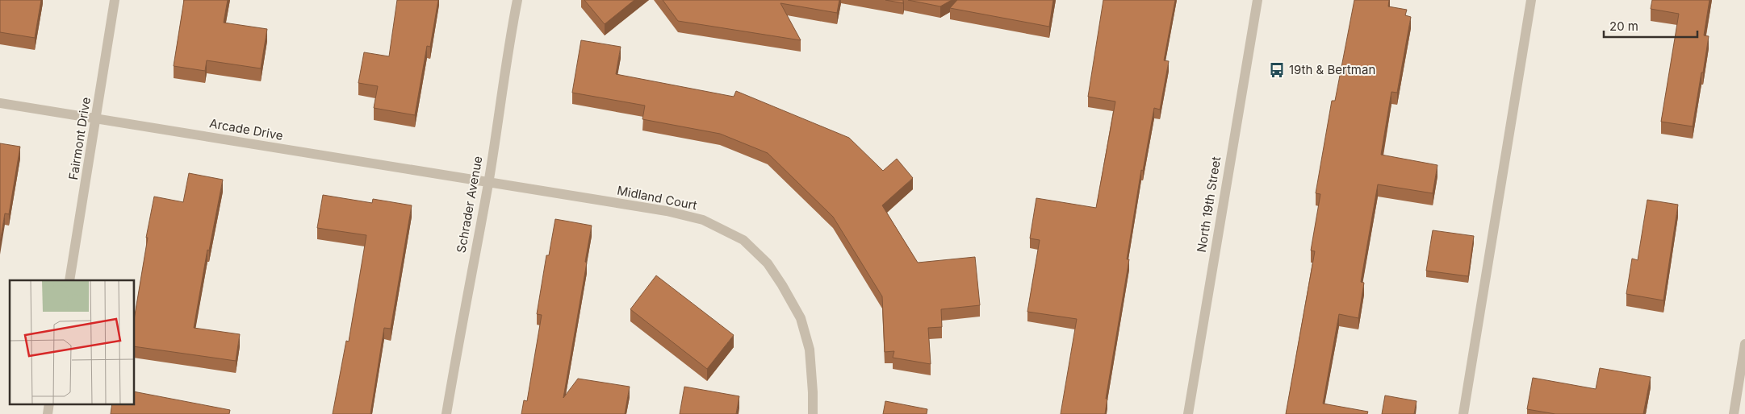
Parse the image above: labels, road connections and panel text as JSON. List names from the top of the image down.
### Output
{
  "streets": {
    "street": [
      "Arcade Drive",
      "Fairmont Drive",
      "Midland Court",
      "Schrader Avenue",
      "North 19th Street"
    ]
  },
  "crossings": [
    ["Arcade Drive", "Fairmont Drive"],
    ["Arcade Drive", "Midland Court"],
    ["Arcade Drive", "Schrader Avenue"],
    ["Midland Court", "Schrader Avenue"]
  ],
  "places": {
    "bus stop": ["19th & Bertman"]
  },
  "scale_bar": "20 m"
}
